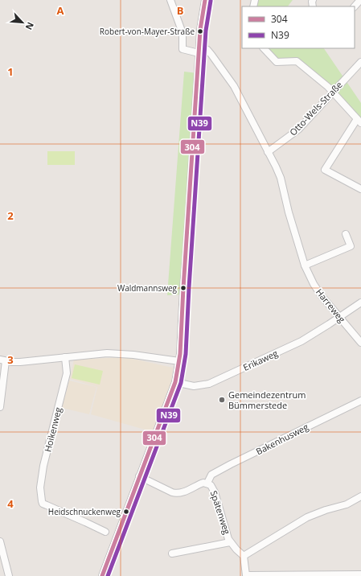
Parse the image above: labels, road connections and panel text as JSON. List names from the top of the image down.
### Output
{
  "streets": {
    "street": [
      "Otto-Wels-Straße",
      "Harreweg",
      "Erikaweg",
      "Hoikenweg",
      "Bakenhusweg",
      "Spätenweg"
    ]
  },
  "crossings": [
    ["Otto-Wels-Straße", "Harreweg"],
    ["Harreweg", "Erikaweg"],
    ["Bakenhusweg", "Spätenweg"]
  ],
  "places": [
    "Robert-von-Mayer-Straße",
    "Waldmannsweg",
    "Gemeindezentrum Bümmerstede",
    "Heidschnuckenweg"
  ],
  "lines": ["transit line 304", "transit line N39"],
  "legend": ["304", "N39"],
  "north": "bottom right",
  "grid": {
    "columns": ["A", "B"],
    "rows": [
      "1",
      "2",
      "3",
      "4"
    ]
  }
}
